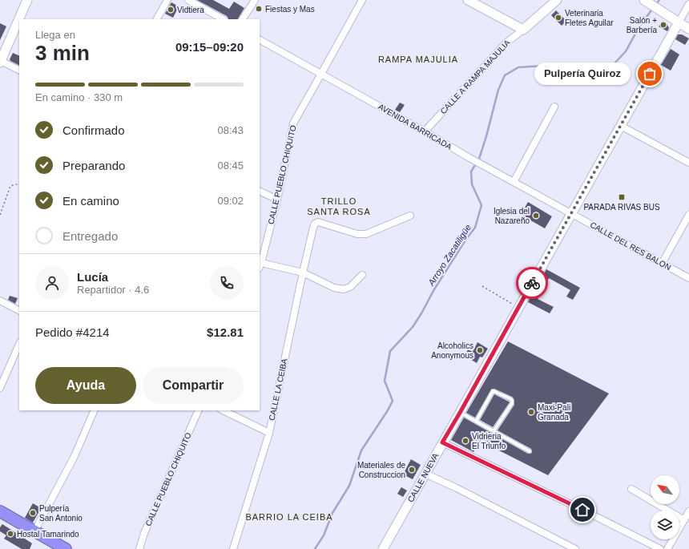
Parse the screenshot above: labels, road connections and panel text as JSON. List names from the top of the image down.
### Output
{
  "streets": {
    "street": [
      "CALLE A RAMPA MAJULIA",
      "AVENIDA BARRICADA",
      "CALLE PUEBLO CHIQUITO",
      "CALLE DEL RES BALON",
      "CALLE LA CEIBA",
      "CALLE NUEVA"
    ]
  },
  "crossings": [
    ["CALLE A RAMPA MAJULIA", "AVENIDA BARRICADA"],
    ["AVENIDA BARRICADA", "CALLE PUEBLO CHIQUITO"],
    ["AVENIDA BARRICADA", "CALLE DEL RES BALON"],
    ["AVENIDA BARRICADA", "CALLE NUEVA"],
    ["CALLE DEL RES BALON", "CALLE NUEVA"]
  ],
  "districts": ["RAMPA MAJULIA", "TRILLO SANTA ROSA", "BARRIO LA CEIBA"],
  "water": ["Arroyo Zacatiligüe"],
  "places": {
    "other": [
      "Fiestas y Mas",
      "Vidtiera",
      "Veterinaria Fletes Aguilar",
      "Salón + Barbería",
      "Pulpería Quiroz",
      "Iglesia del Nazareño",
      "Alcoholics Anonymous",
      "Maxi-Pali Granada",
      "Vidrieria El Triunfo",
      "Materiales de Construccion",
      "Pulpería San Antonio",
      "Hostal Tamarindo"
    ],
    "transit": ["PARADA RIVAS BUS"]
  },
  "north": "top left",
  "page": {
    "heading": ["3 min", "Llega en", "09:15–09:20"],
    "panel": [
      "Lucía",
      "Repartidor · 4.6",
      "Pedido #4214",
      "$12.81"
    ],
    "bubble": "Pulpería Quiroz",
    "bar": "En camino · 330 m",
    "list": [
      ["Confirmado", "08:43"],
      ["Preparando", "08:45"],
      ["En camino", "09:02"],
      "Entregado"
    ],
    "buttons": ["Ayuda", "Compartir"]
  }
}
